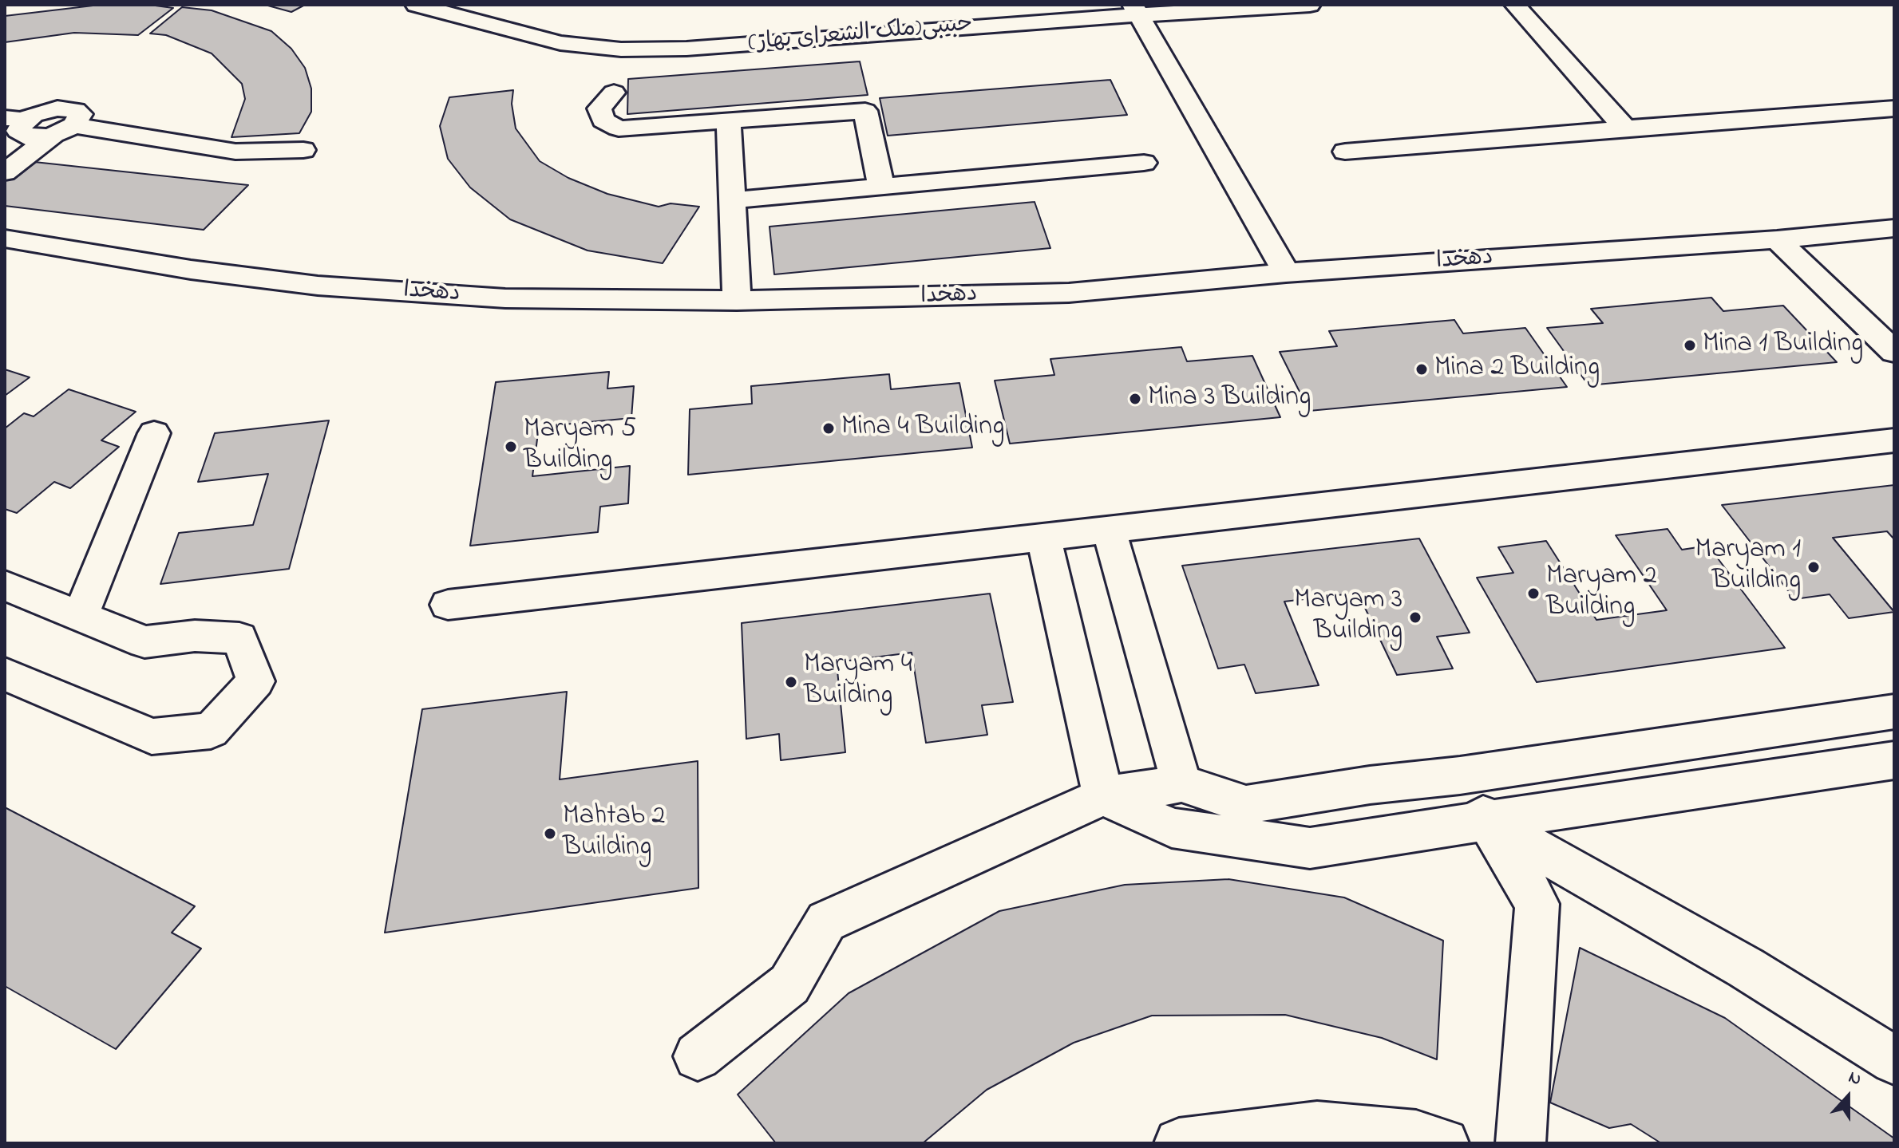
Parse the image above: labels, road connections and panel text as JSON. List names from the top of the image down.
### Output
{
  "streets": {
    "street": ["حبیبی(ملک الشعرای بهار)", "دهخدا"]
  },
  "places": [
    "Mina 1 Building",
    "Mina 2 Building",
    "Mina 3 Building",
    "Mina 4 Building",
    "Maryam 5 Building",
    "Maryam 1 Building",
    "Maryam 2 Building",
    "Maryam 3 Building",
    "Maryam 4 Building",
    "Mahtab 2 Building"
  ],
  "north": "top"
}
